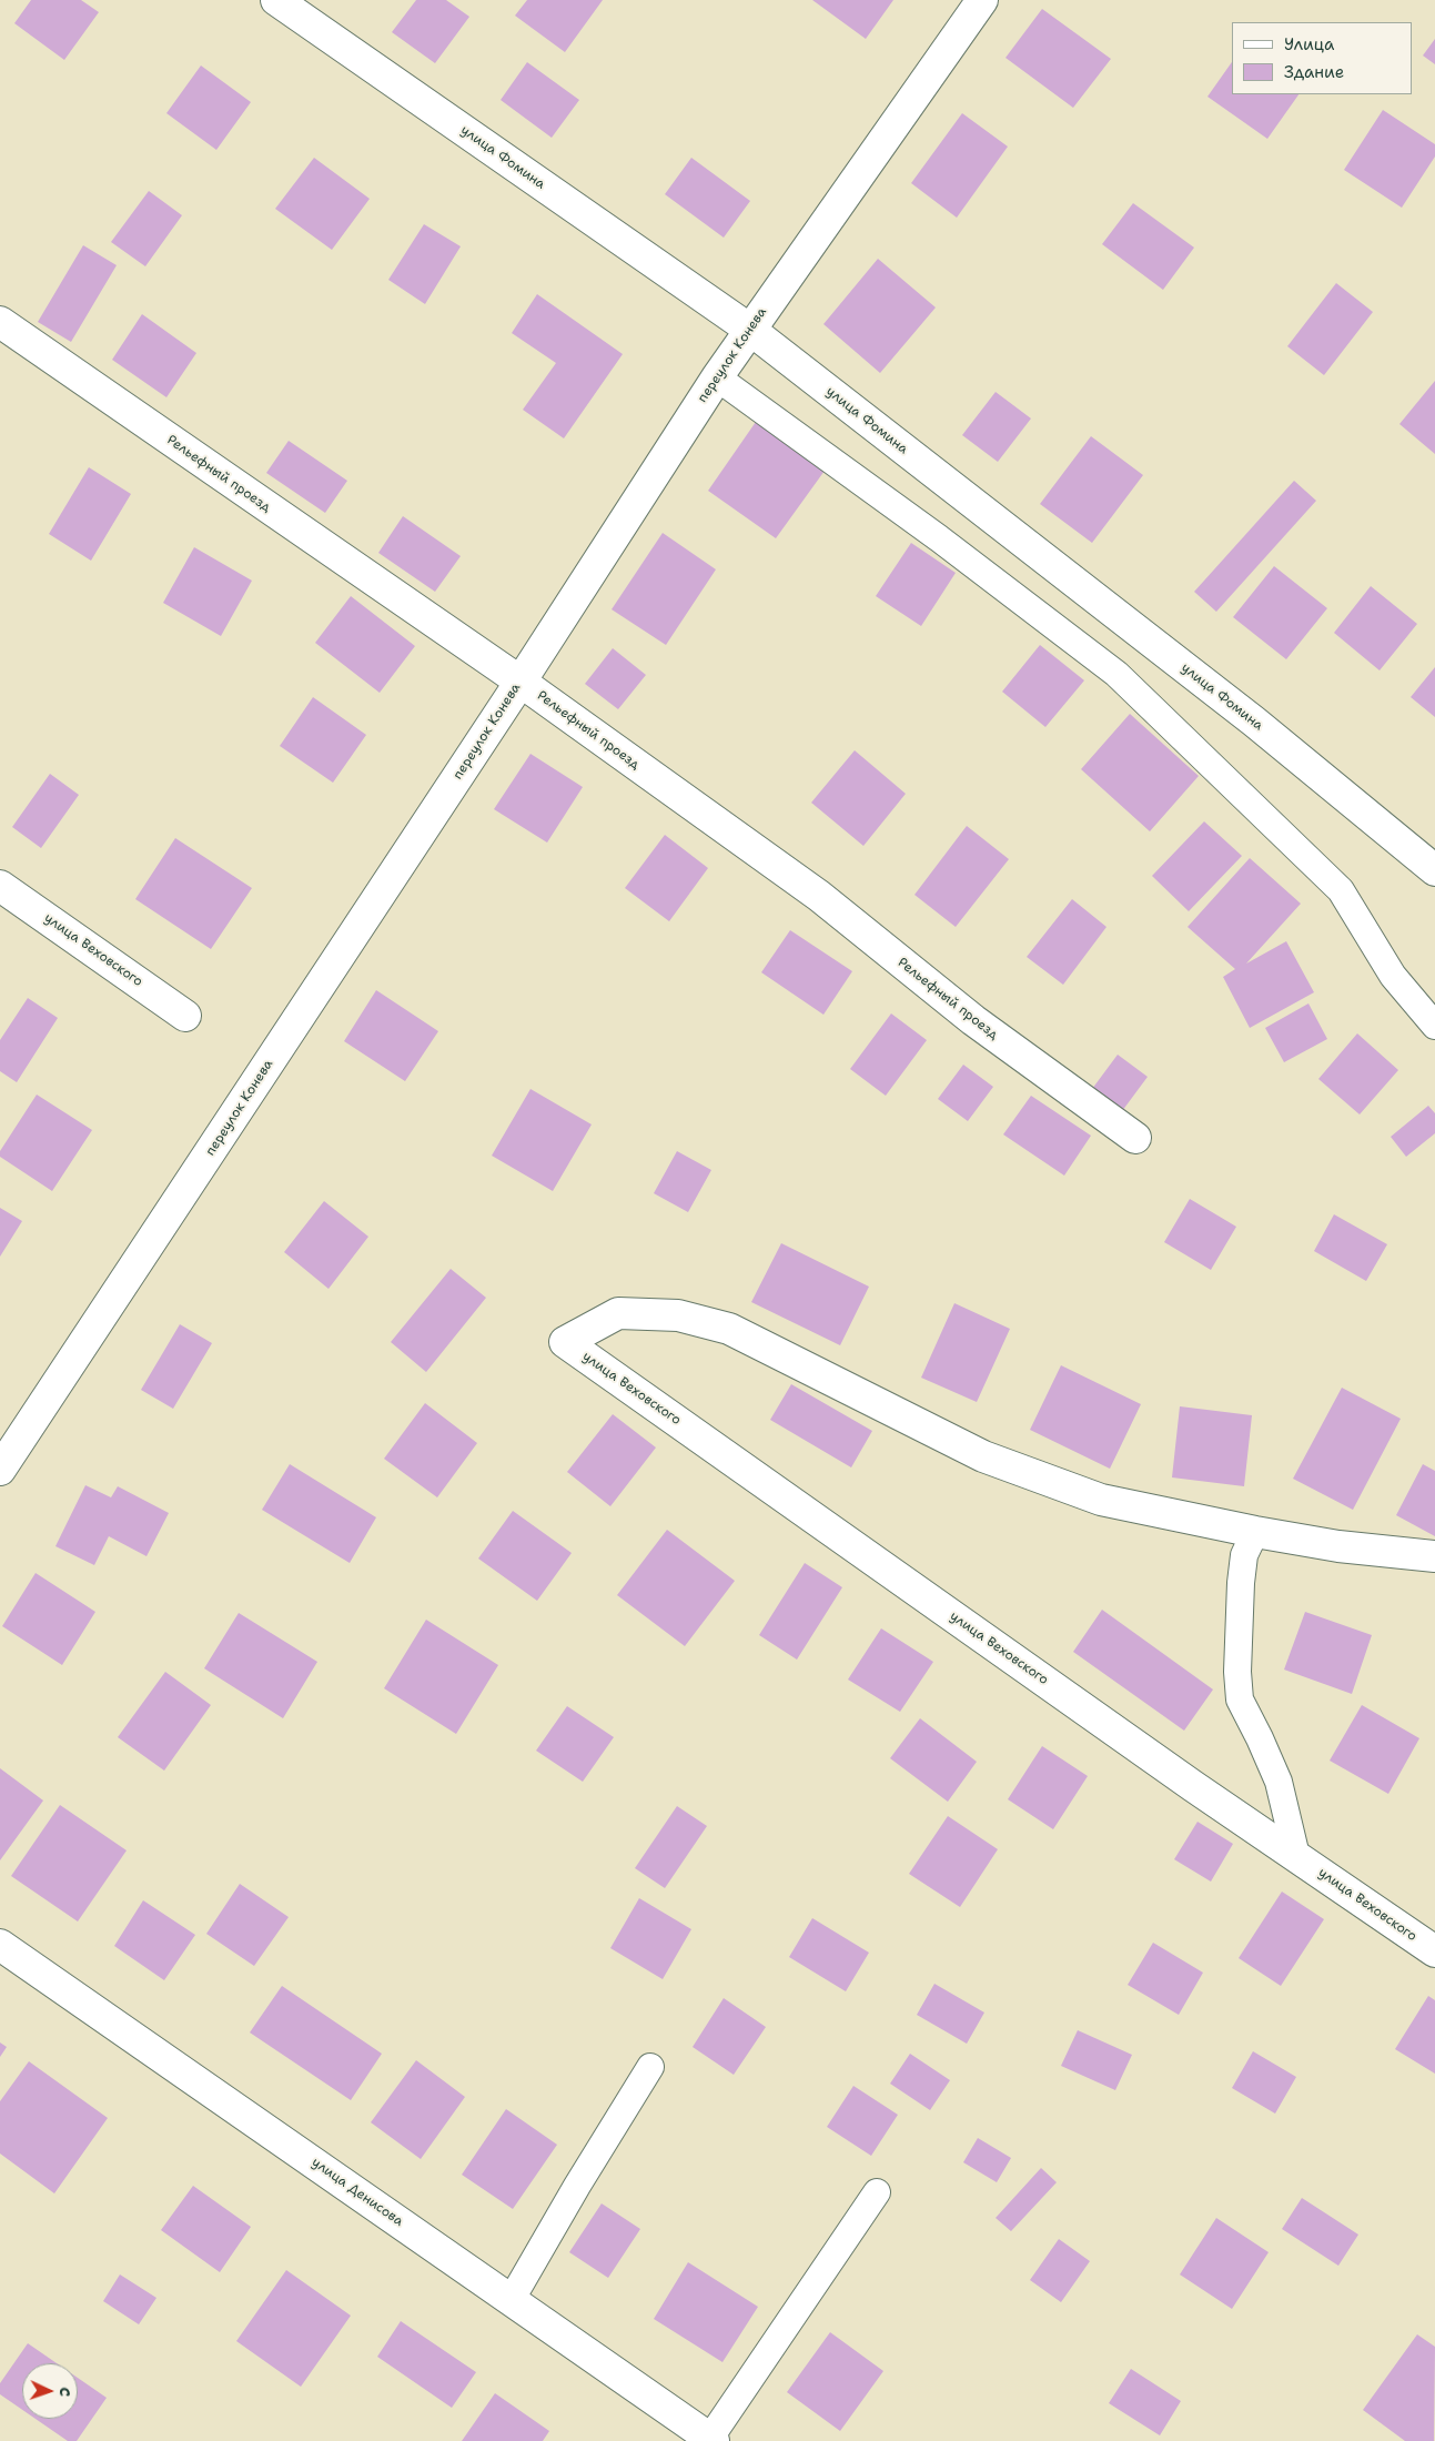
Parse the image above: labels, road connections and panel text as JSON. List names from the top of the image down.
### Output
{
  "streets": {
    "street": [
      "улица Фомина",
      "переулок Конева",
      "Рельефный проезд",
      "улица Веховского",
      "улица Денисова"
    ]
  },
  "crossings": [
    ["улица Фомина", "переулок Конева"],
    ["переулок Конева", "Рельефный проезд"]
  ],
  "legend": ["Улица", "Здание"],
  "north": "right"
}
